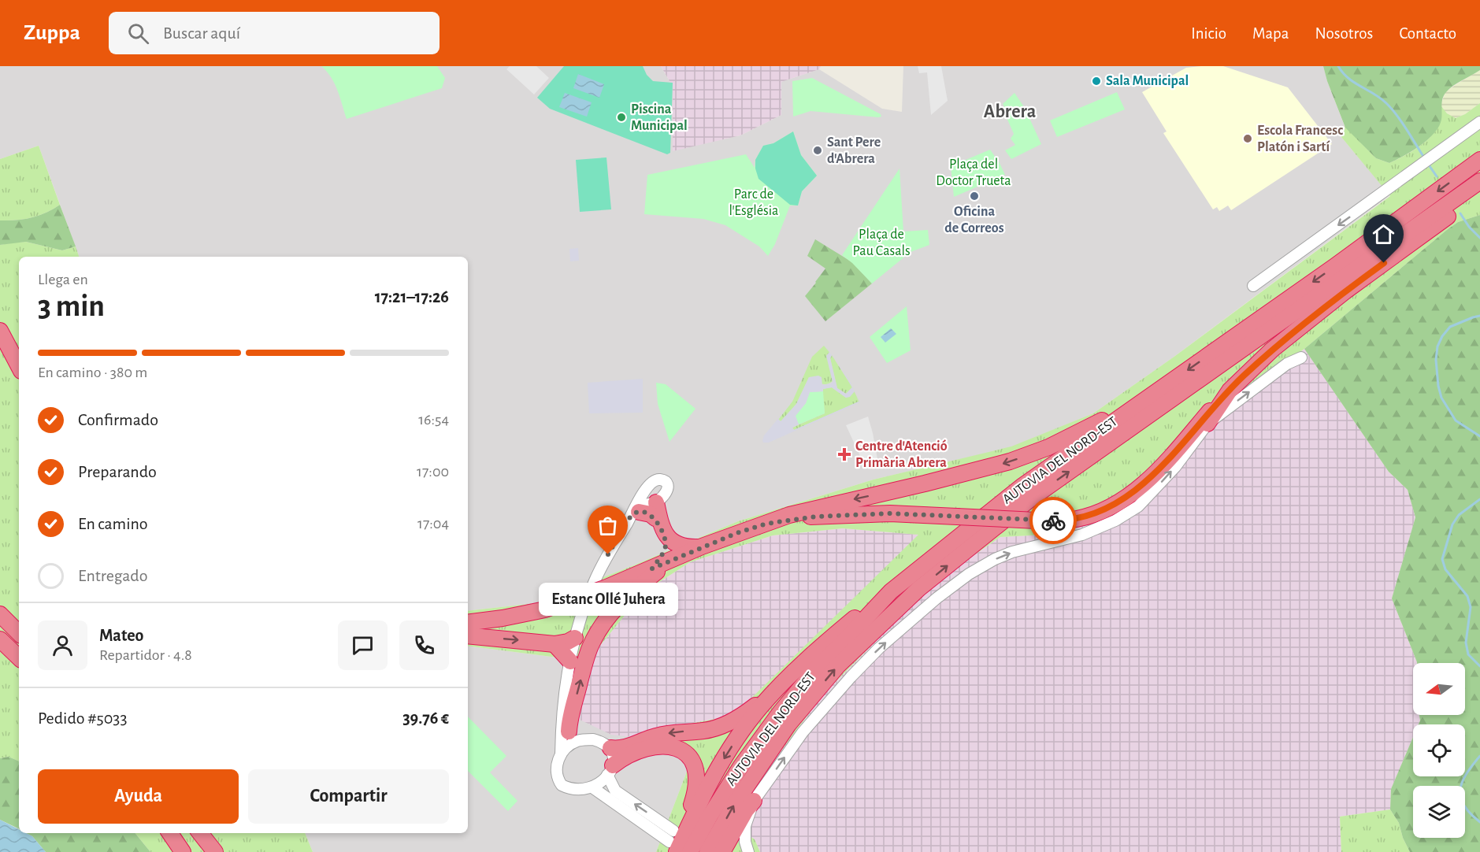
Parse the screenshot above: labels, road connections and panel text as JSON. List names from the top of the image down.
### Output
{
  "streets": {
    "highway": ["AUTOVIA DEL NORD-EST"]
  },
  "districts": ["Abrera"],
  "parks": ["Plaça del Doctor Trueta", "Parc de l'Església", "Plaça de Pau Casals"],
  "places": {
    "other": [
      "Sala Municipal",
      "Piscina Municipal",
      "Escola Francesc Platón i Sartí",
      "Sant Pere d'Abrera",
      "Oficina de Correos",
      "Estanc Ollé Juhera"
    ],
    "health": ["Centre d'Atenció Primària Abrera"]
  },
  "north": "left",
  "page": {
    "header": "Zuppa",
    "search": "Buscar aquí",
    "nav": [
      "Inicio",
      "Mapa",
      "Nosotros",
      "Contacto"
    ],
    "heading": ["3 min", "Llega en", "17:21–17:26"],
    "panel": [
      "Mateo",
      "Repartidor · 4.8",
      "Pedido #5033",
      "39.76 €"
    ],
    "bar": "En camino · 380 m",
    "list": [
      ["Confirmado", "16:54"],
      ["Preparando", "17:00"],
      ["En camino", "17:04"],
      "Entregado"
    ],
    "bubble": "Estanc Ollé Juhera",
    "buttons": ["Ayuda", "Compartir"]
  }
}
